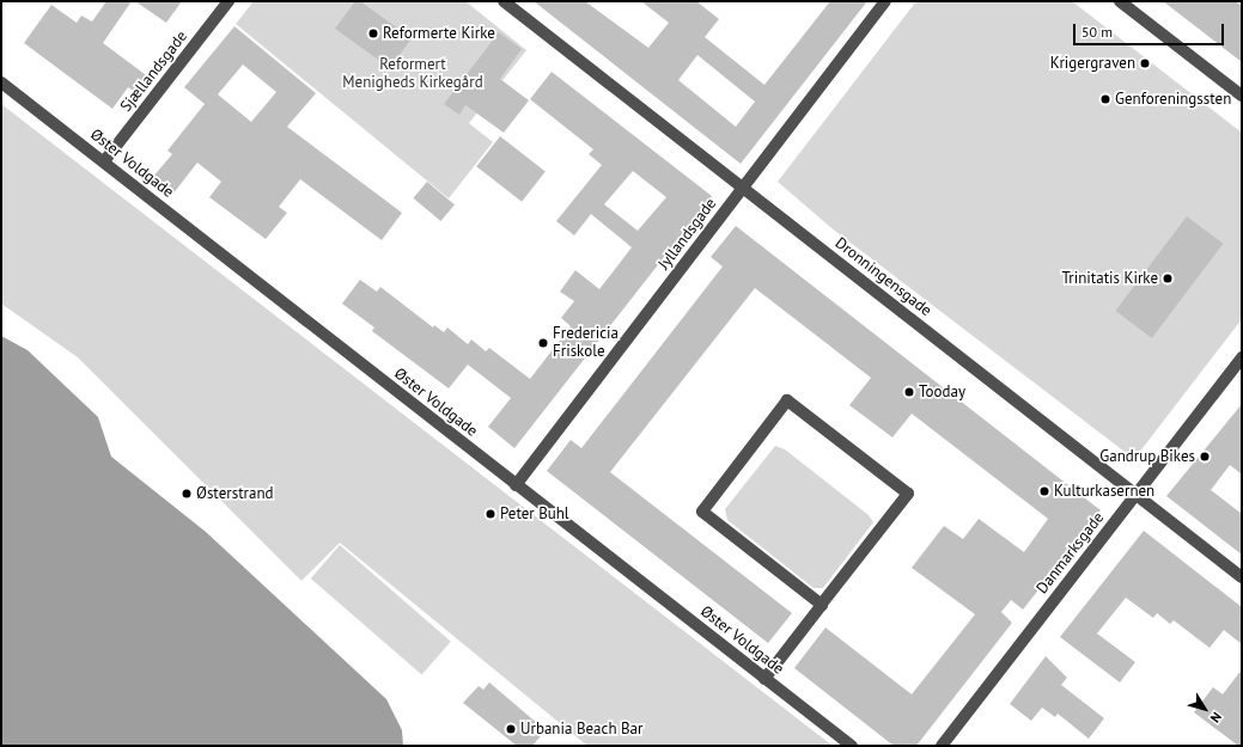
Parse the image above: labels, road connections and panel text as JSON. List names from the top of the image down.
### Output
{
  "streets": {
    "street": [
      "Sjællandsgade",
      "Øster Voldgade",
      "Jyllandsgade",
      "Dronningensgade",
      "Danmarksgade"
    ]
  },
  "crossings": [
    ["Sjællandsgade", "Øster Voldgade"],
    ["Øster Voldgade", "Jyllandsgade"],
    ["Jyllandsgade", "Dronningensgade"],
    ["Dronningensgade", "Danmarksgade"]
  ],
  "parks": ["Reformert Menigheds Kirkegård"],
  "places": [
    "Reformerte Kirke",
    "Krigergraven",
    "Genforeningssten",
    "Trinitatis Kirke",
    "Fredericia Friskole",
    "Tooday",
    "Gandrup Bikes",
    "Kulturkasernen",
    "Østerstrand",
    "Peter Buhl",
    "Urbania Beach Bar"
  ],
  "scale_bar": "50 m",
  "north": "bottom right"
}
